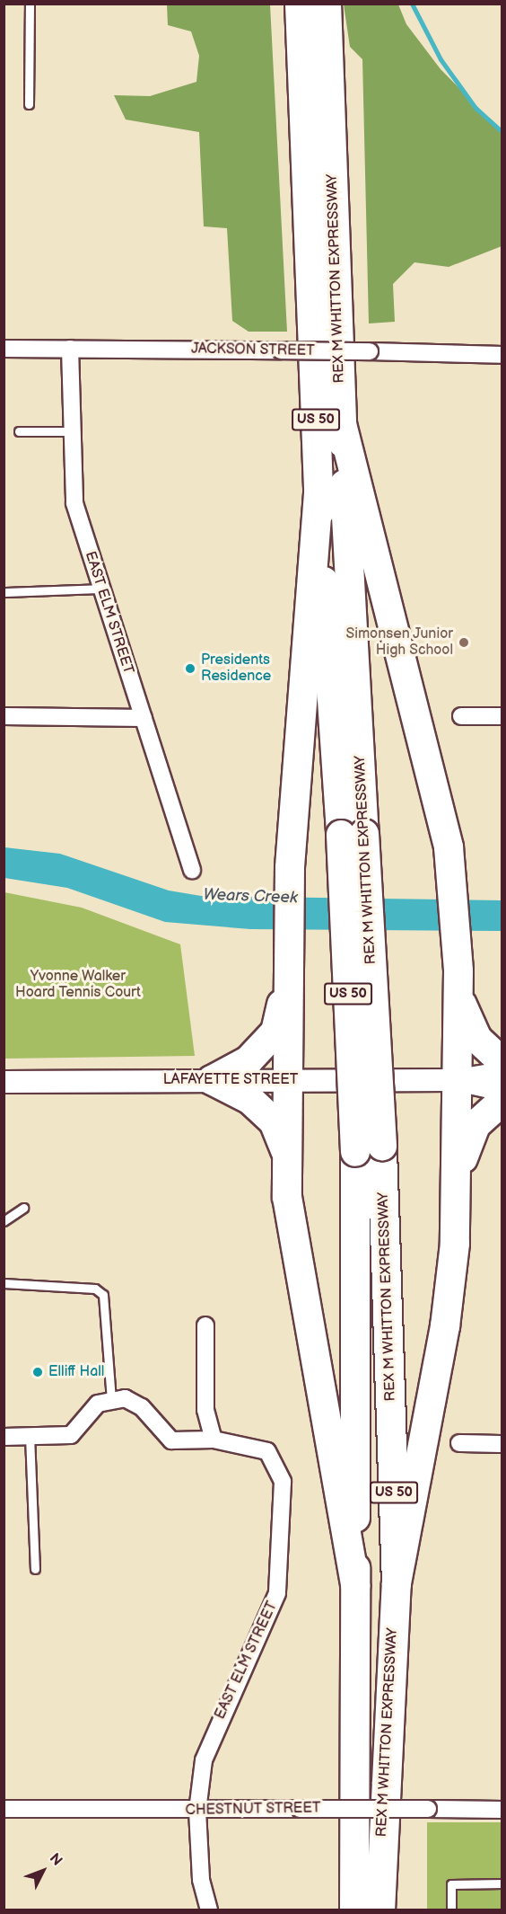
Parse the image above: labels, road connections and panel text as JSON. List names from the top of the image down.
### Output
{
  "streets": {
    "highway": ["REX M WHITTON EXPRESSWAY", "US 50"],
    "main road": ["LAFAYETTE STREET"],
    "street": ["JACKSON STREET", "EAST ELM STREET", "CHESTNUT STREET"]
  },
  "crossings": [
    ["JACKSON STREET", "EAST ELM STREET"],
    ["EAST ELM STREET", "CHESTNUT STREET"]
  ],
  "water": ["Wears Creek"],
  "parks": ["Yvonne Walker Hoard Tennis Court"],
  "places": ["Simonsen Junior High School", "Presidents Residence", "Elliff Hall"],
  "north": "top right"
}
